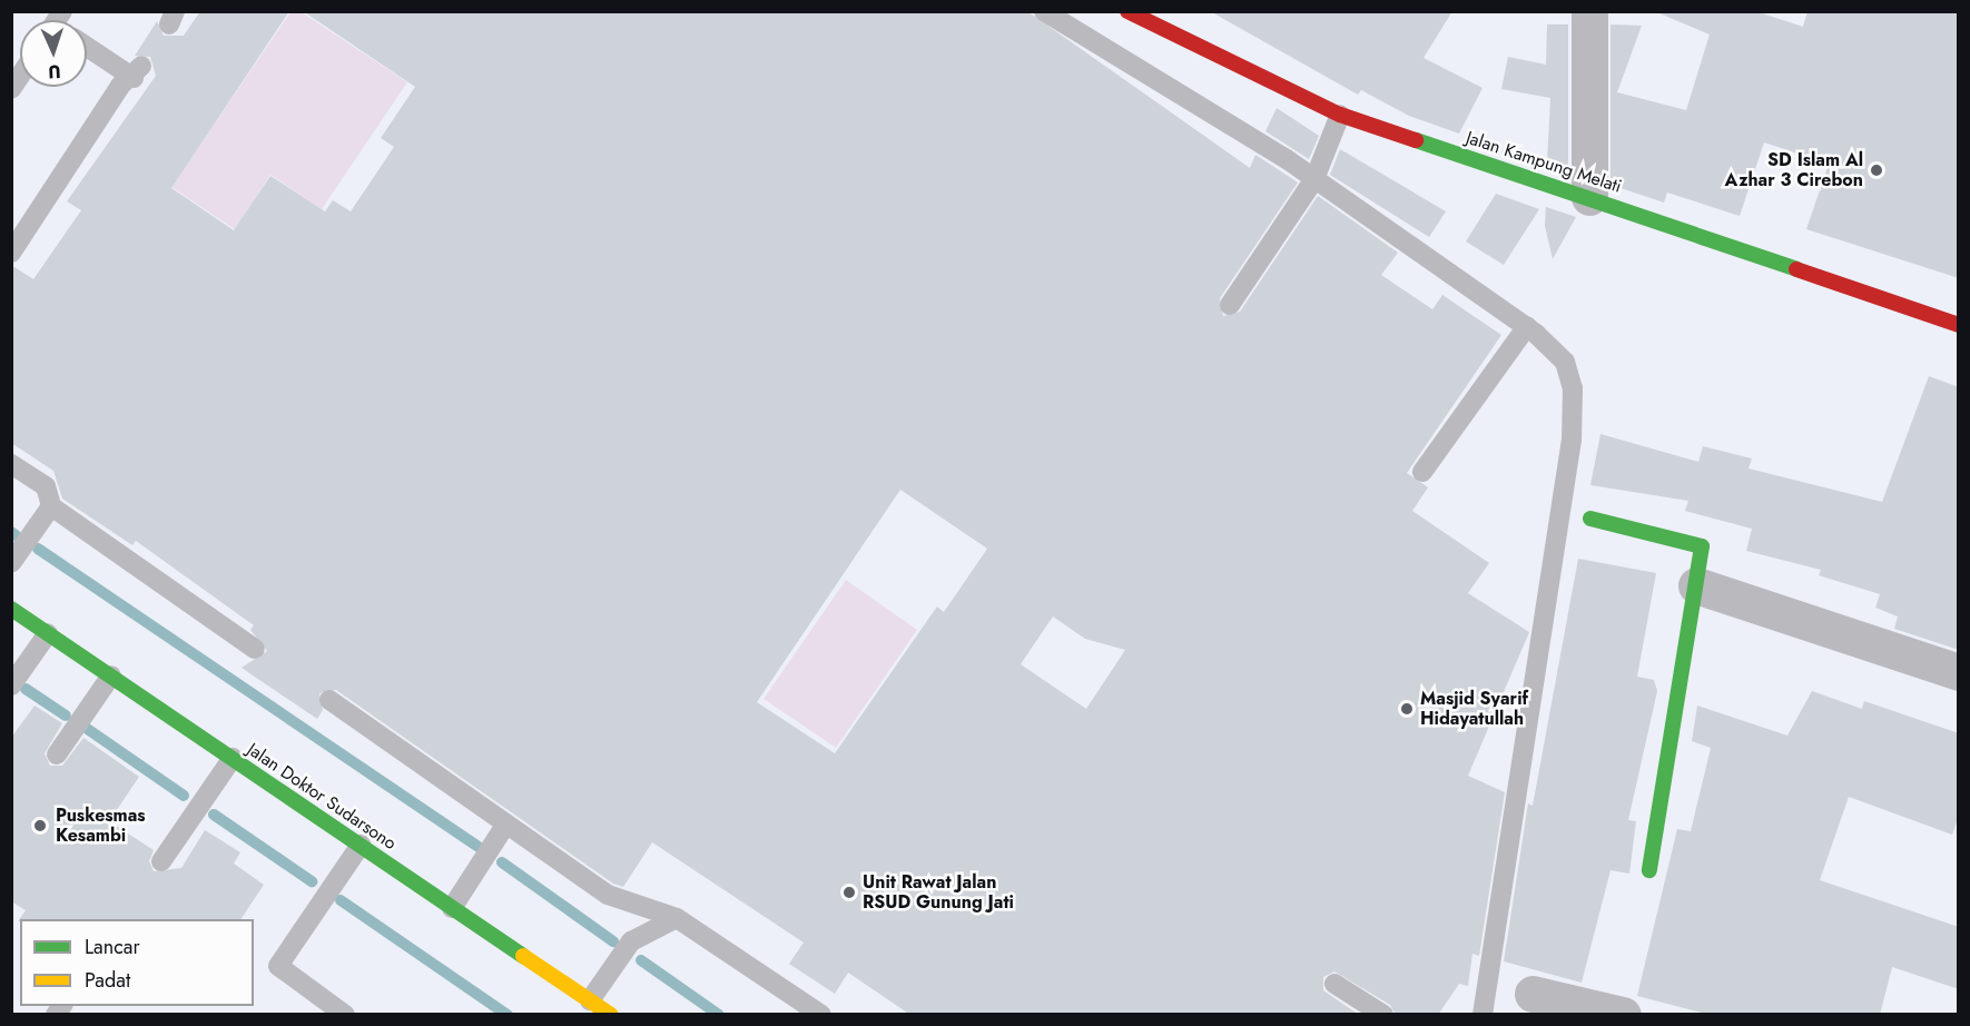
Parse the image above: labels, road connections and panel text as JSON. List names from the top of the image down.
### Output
{
  "streets": {
    "street": ["Jalan Kampung Melati", "Jalan Doktor Sudarsono"]
  },
  "places": [
    "SD Islam Al Azhar 3 Cirebon",
    "Masjid Syarif Hidayatullah",
    "Puskesmas Kesambi",
    "Unit Rawat Jalan RSUD Gunung Jati"
  ],
  "legend": ["Lancar", "Padat"],
  "north": "bottom"
}
